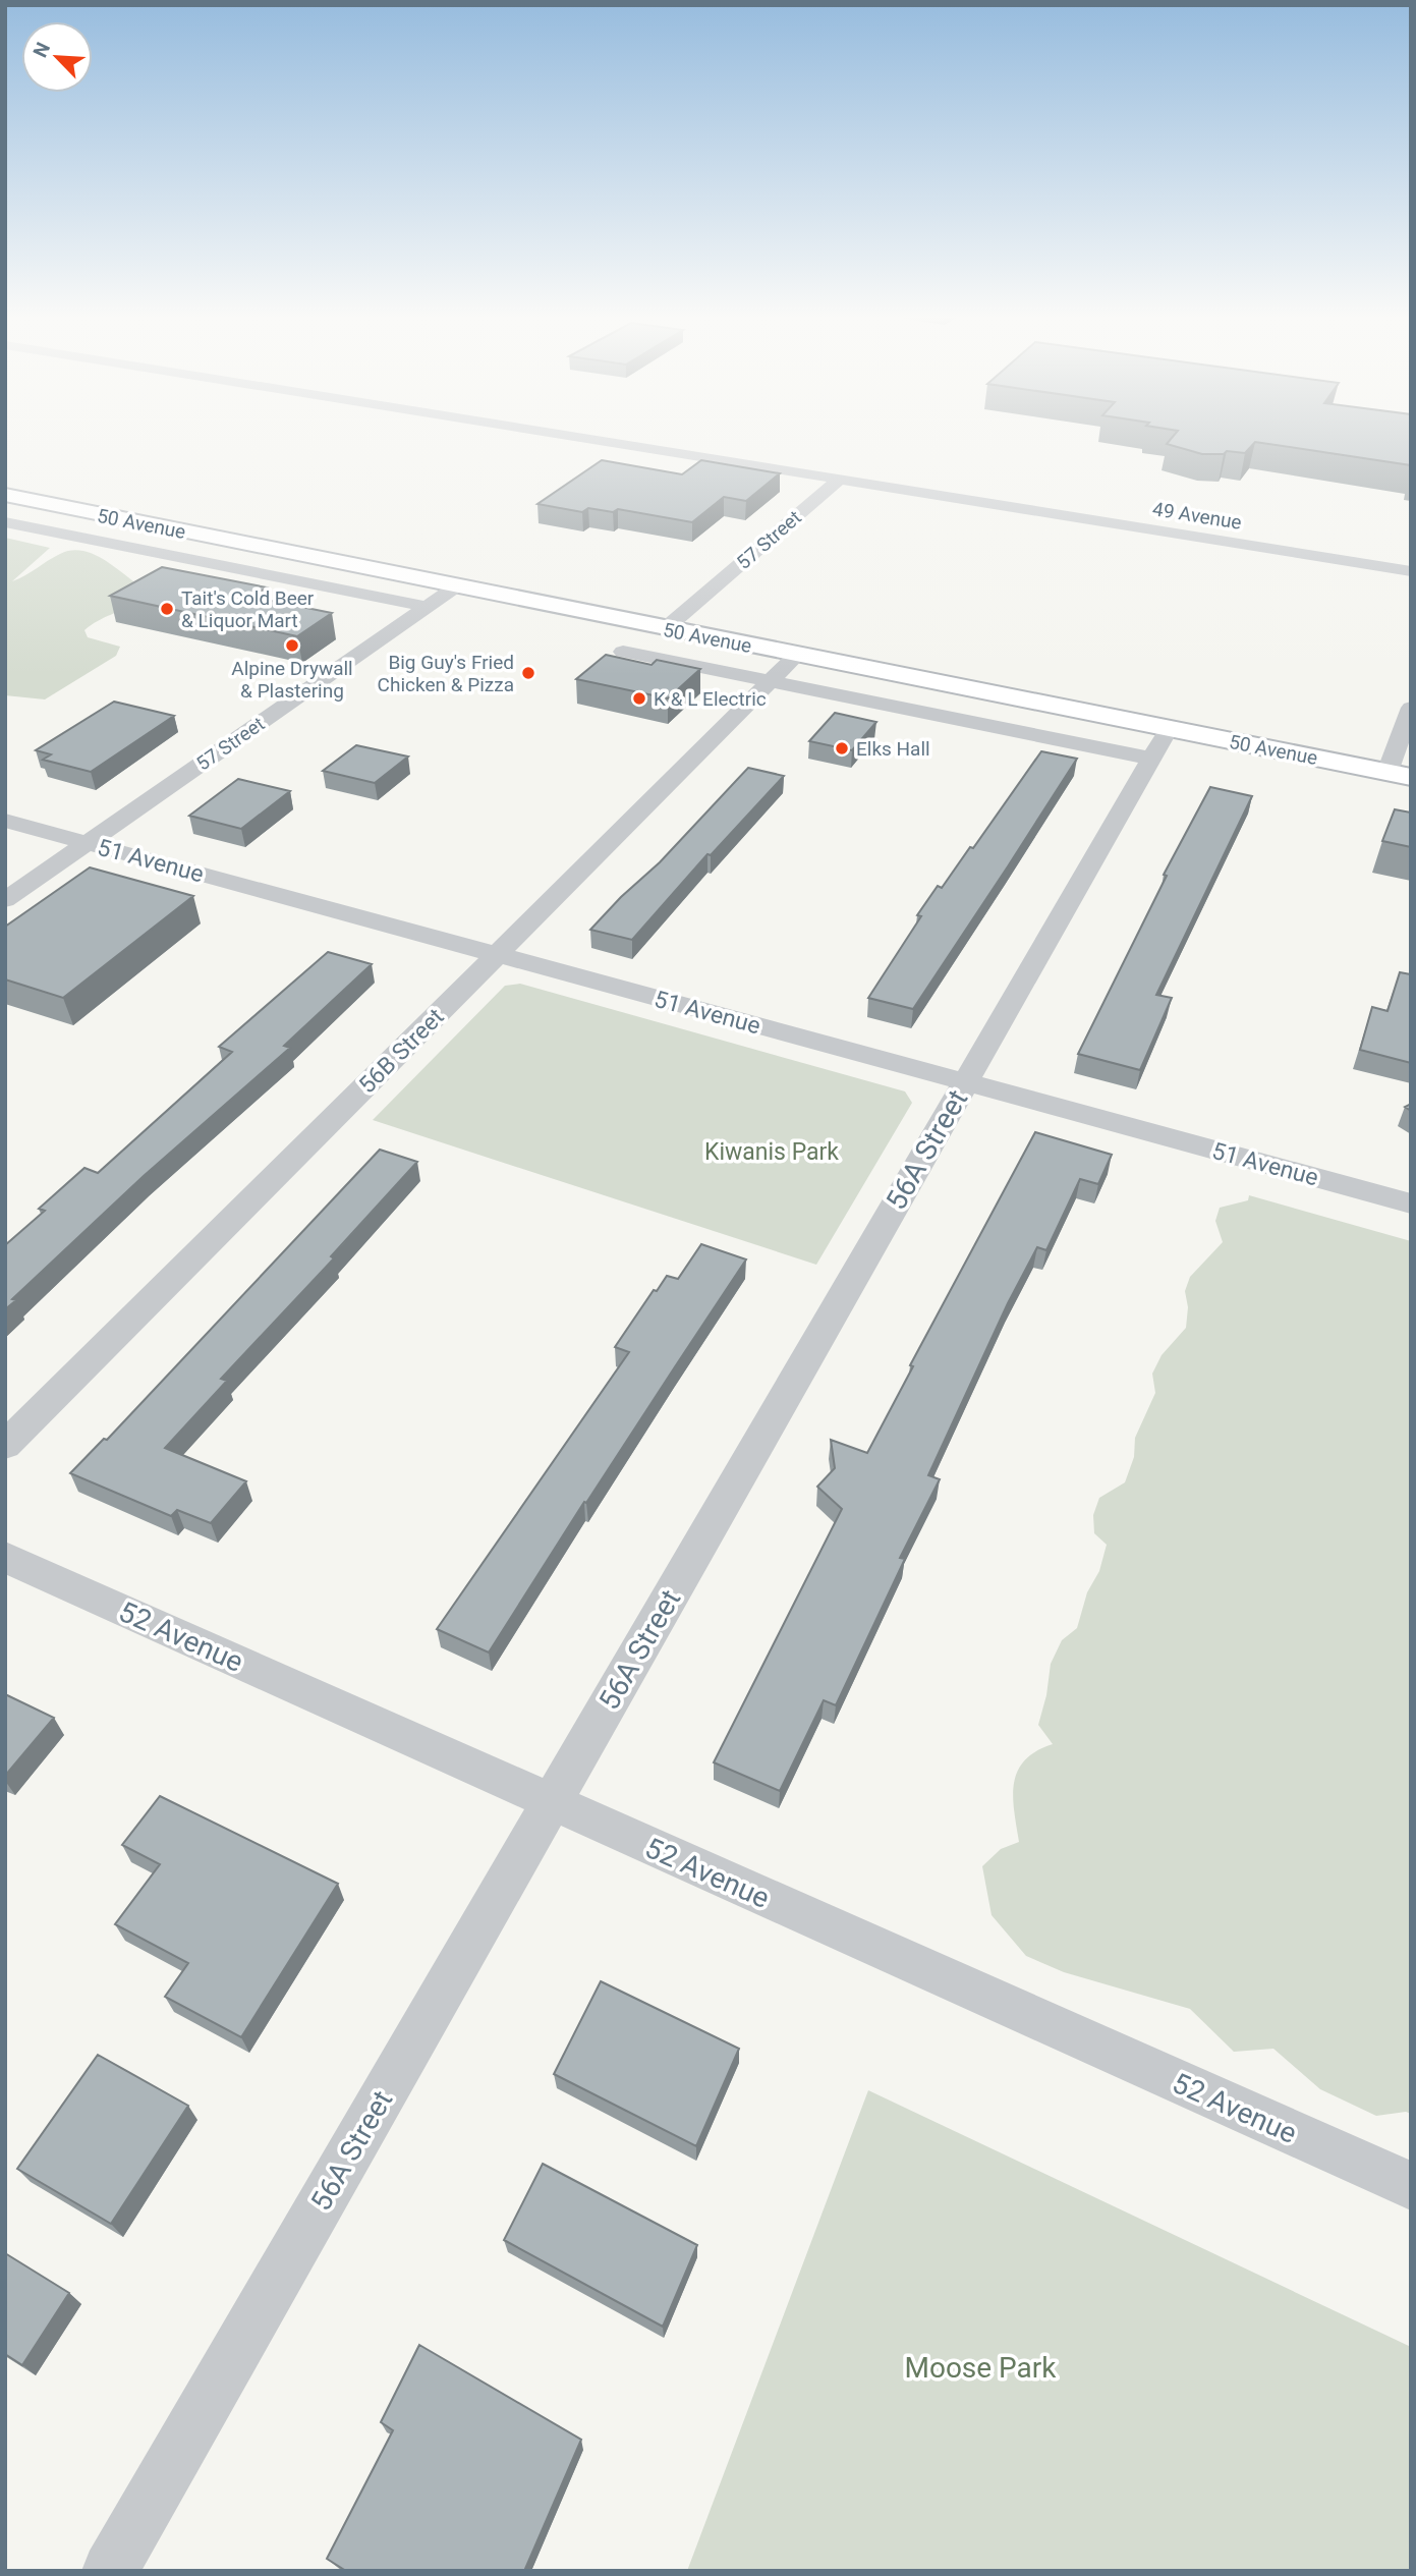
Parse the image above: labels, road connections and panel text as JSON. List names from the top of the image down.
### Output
{
  "streets": {
    "main road": ["50 Avenue"],
    "street": [
      "49 Avenue",
      "57 Street",
      "51 Avenue",
      "56B Street",
      "56A Street",
      "52 Avenue"
    ]
  },
  "crossings": [
    ["49 Avenue", "57 Street"],
    ["50 Avenue", "57 Street"],
    ["50 Avenue", "56B Street"],
    ["50 Avenue", "56A Street"],
    ["57 Street", "51 Avenue"],
    ["51 Avenue", "56B Street"],
    ["51 Avenue", "56A Street"],
    ["56A Street", "52 Avenue"]
  ],
  "parks": ["Kiwanis Park", "Moose Park"],
  "places": [
    "Tait's Cold Beer & Liquor Mart",
    "Alpine Drywall & Plastering",
    "Big Guy's Fried Chicken & Pizza",
    "K & L Electric",
    "Elks Hall"
  ],
  "north": "top left"
}
